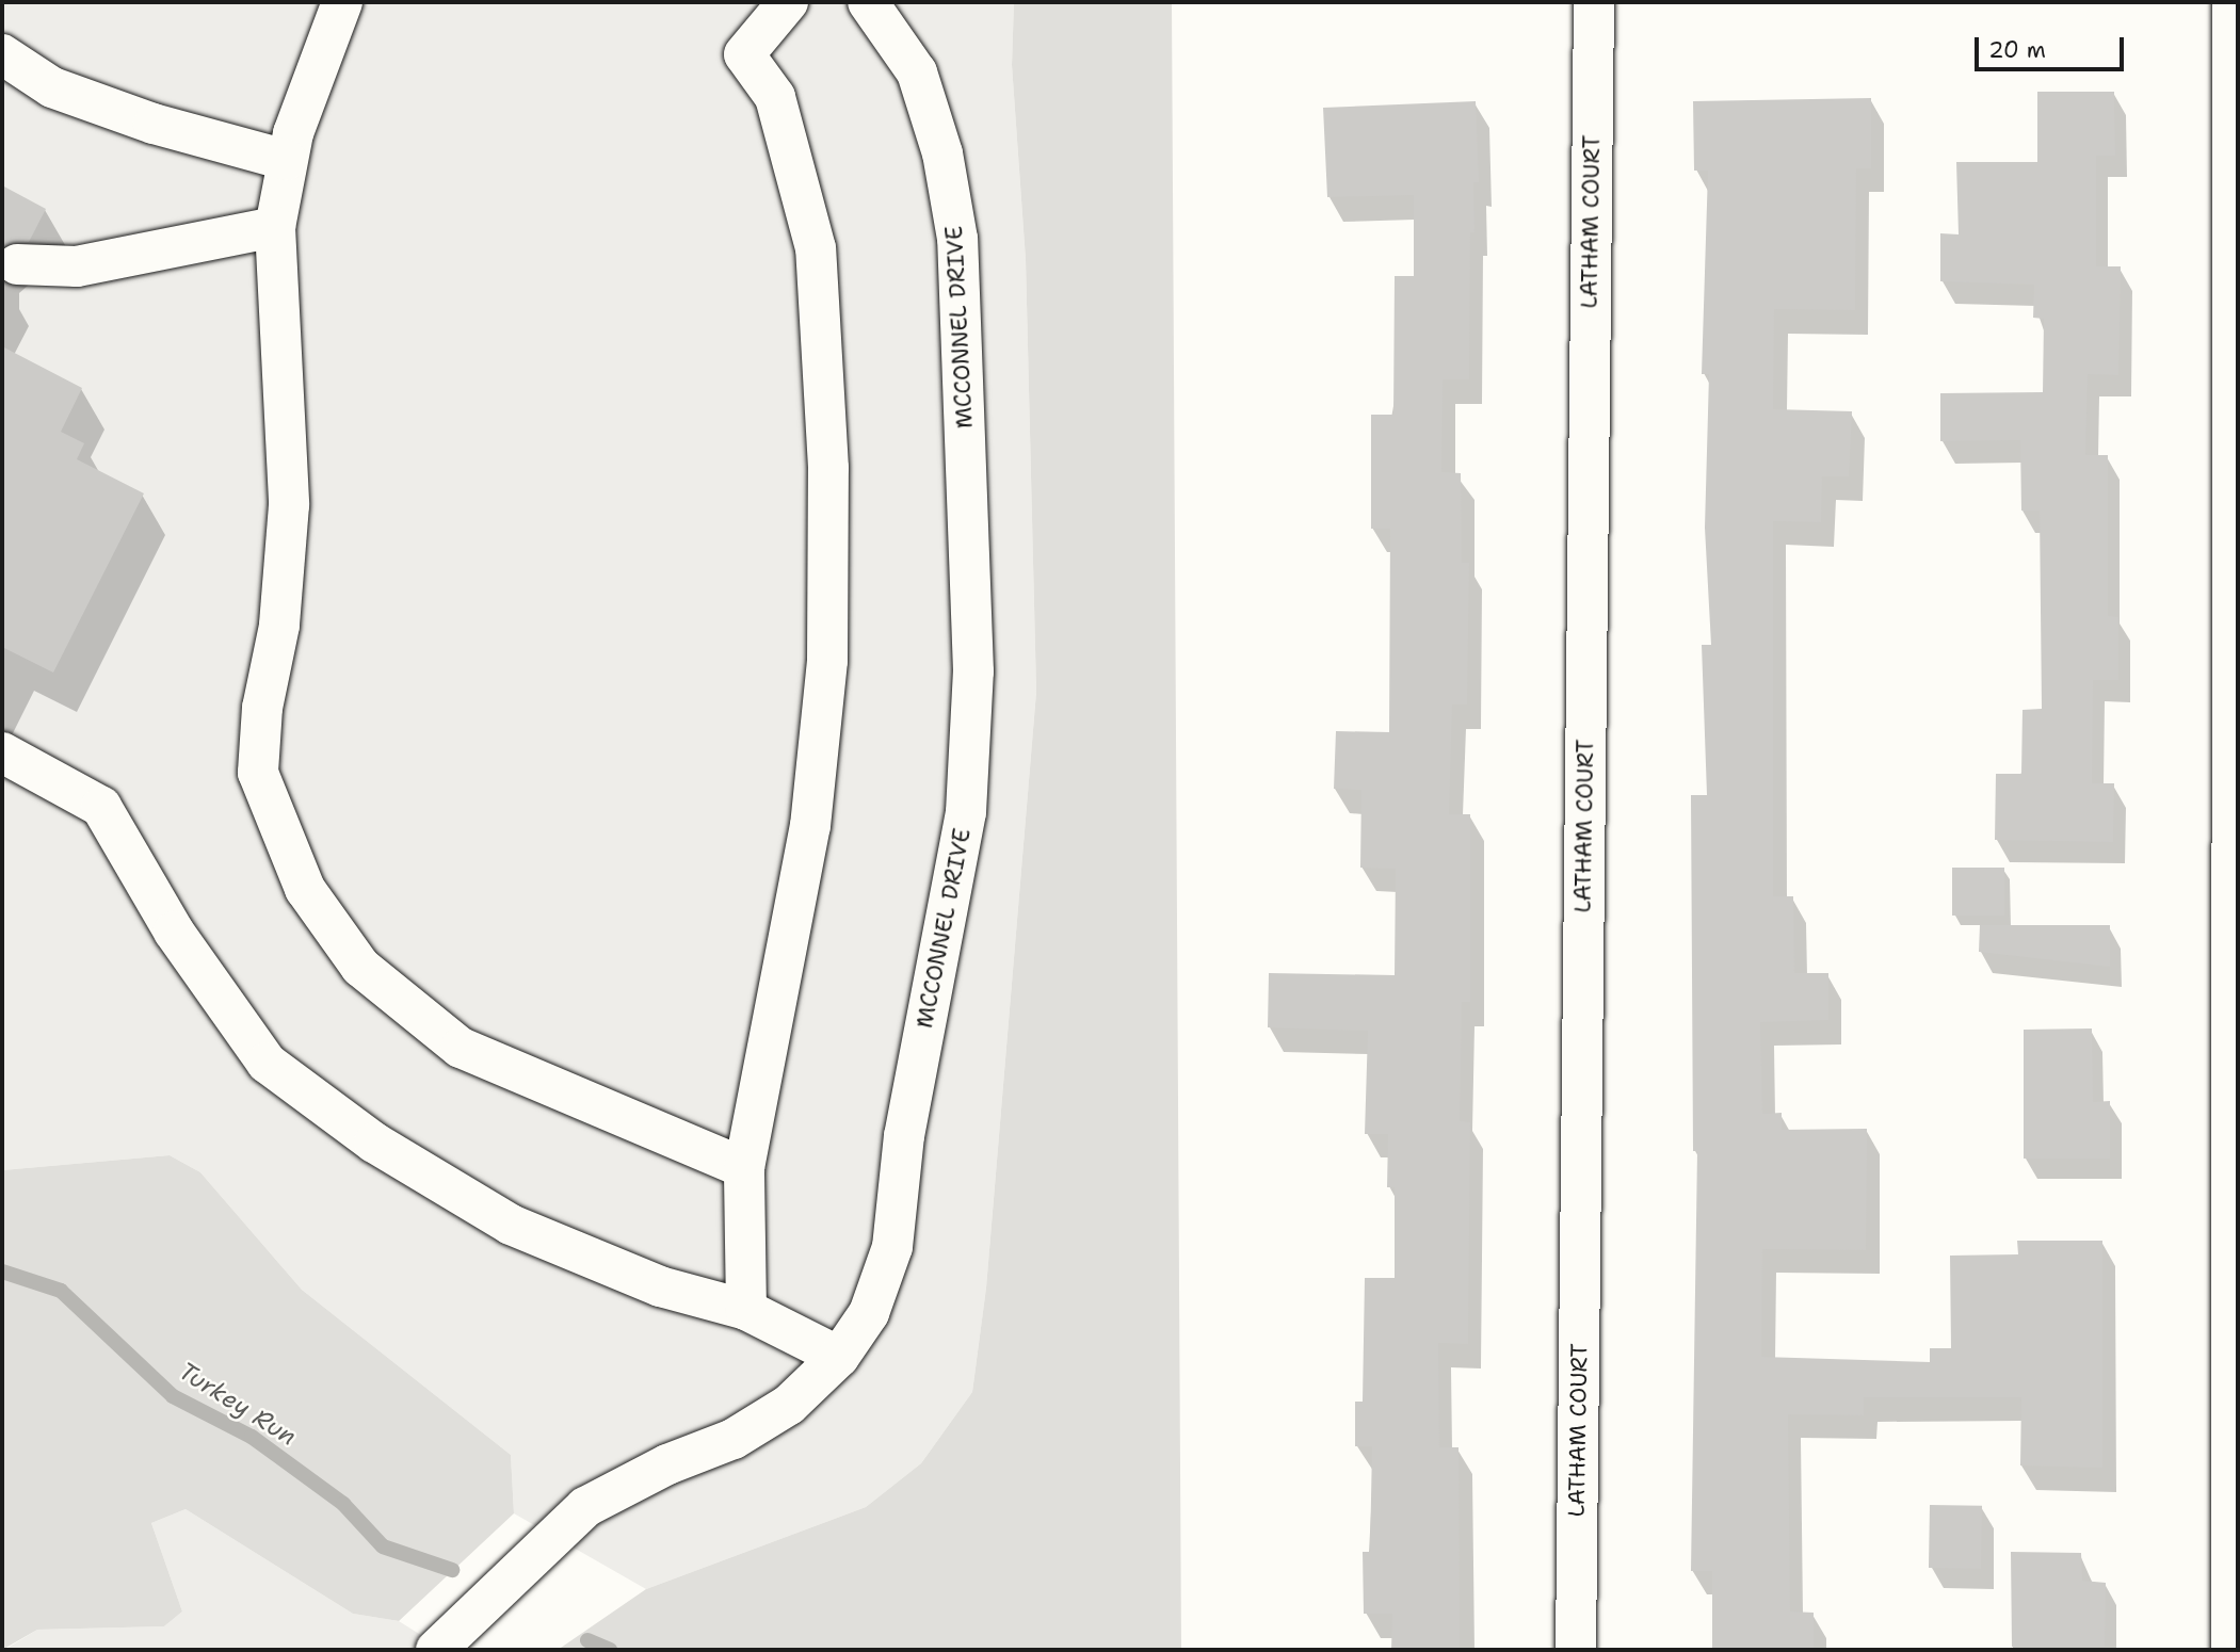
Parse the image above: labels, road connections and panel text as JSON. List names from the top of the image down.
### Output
{
  "streets": {
    "street": ["LATHAM COURT", "MCCONNEL DRIVE"]
  },
  "water": ["Turkey Run"],
  "scale_bar": "20 m"
}
